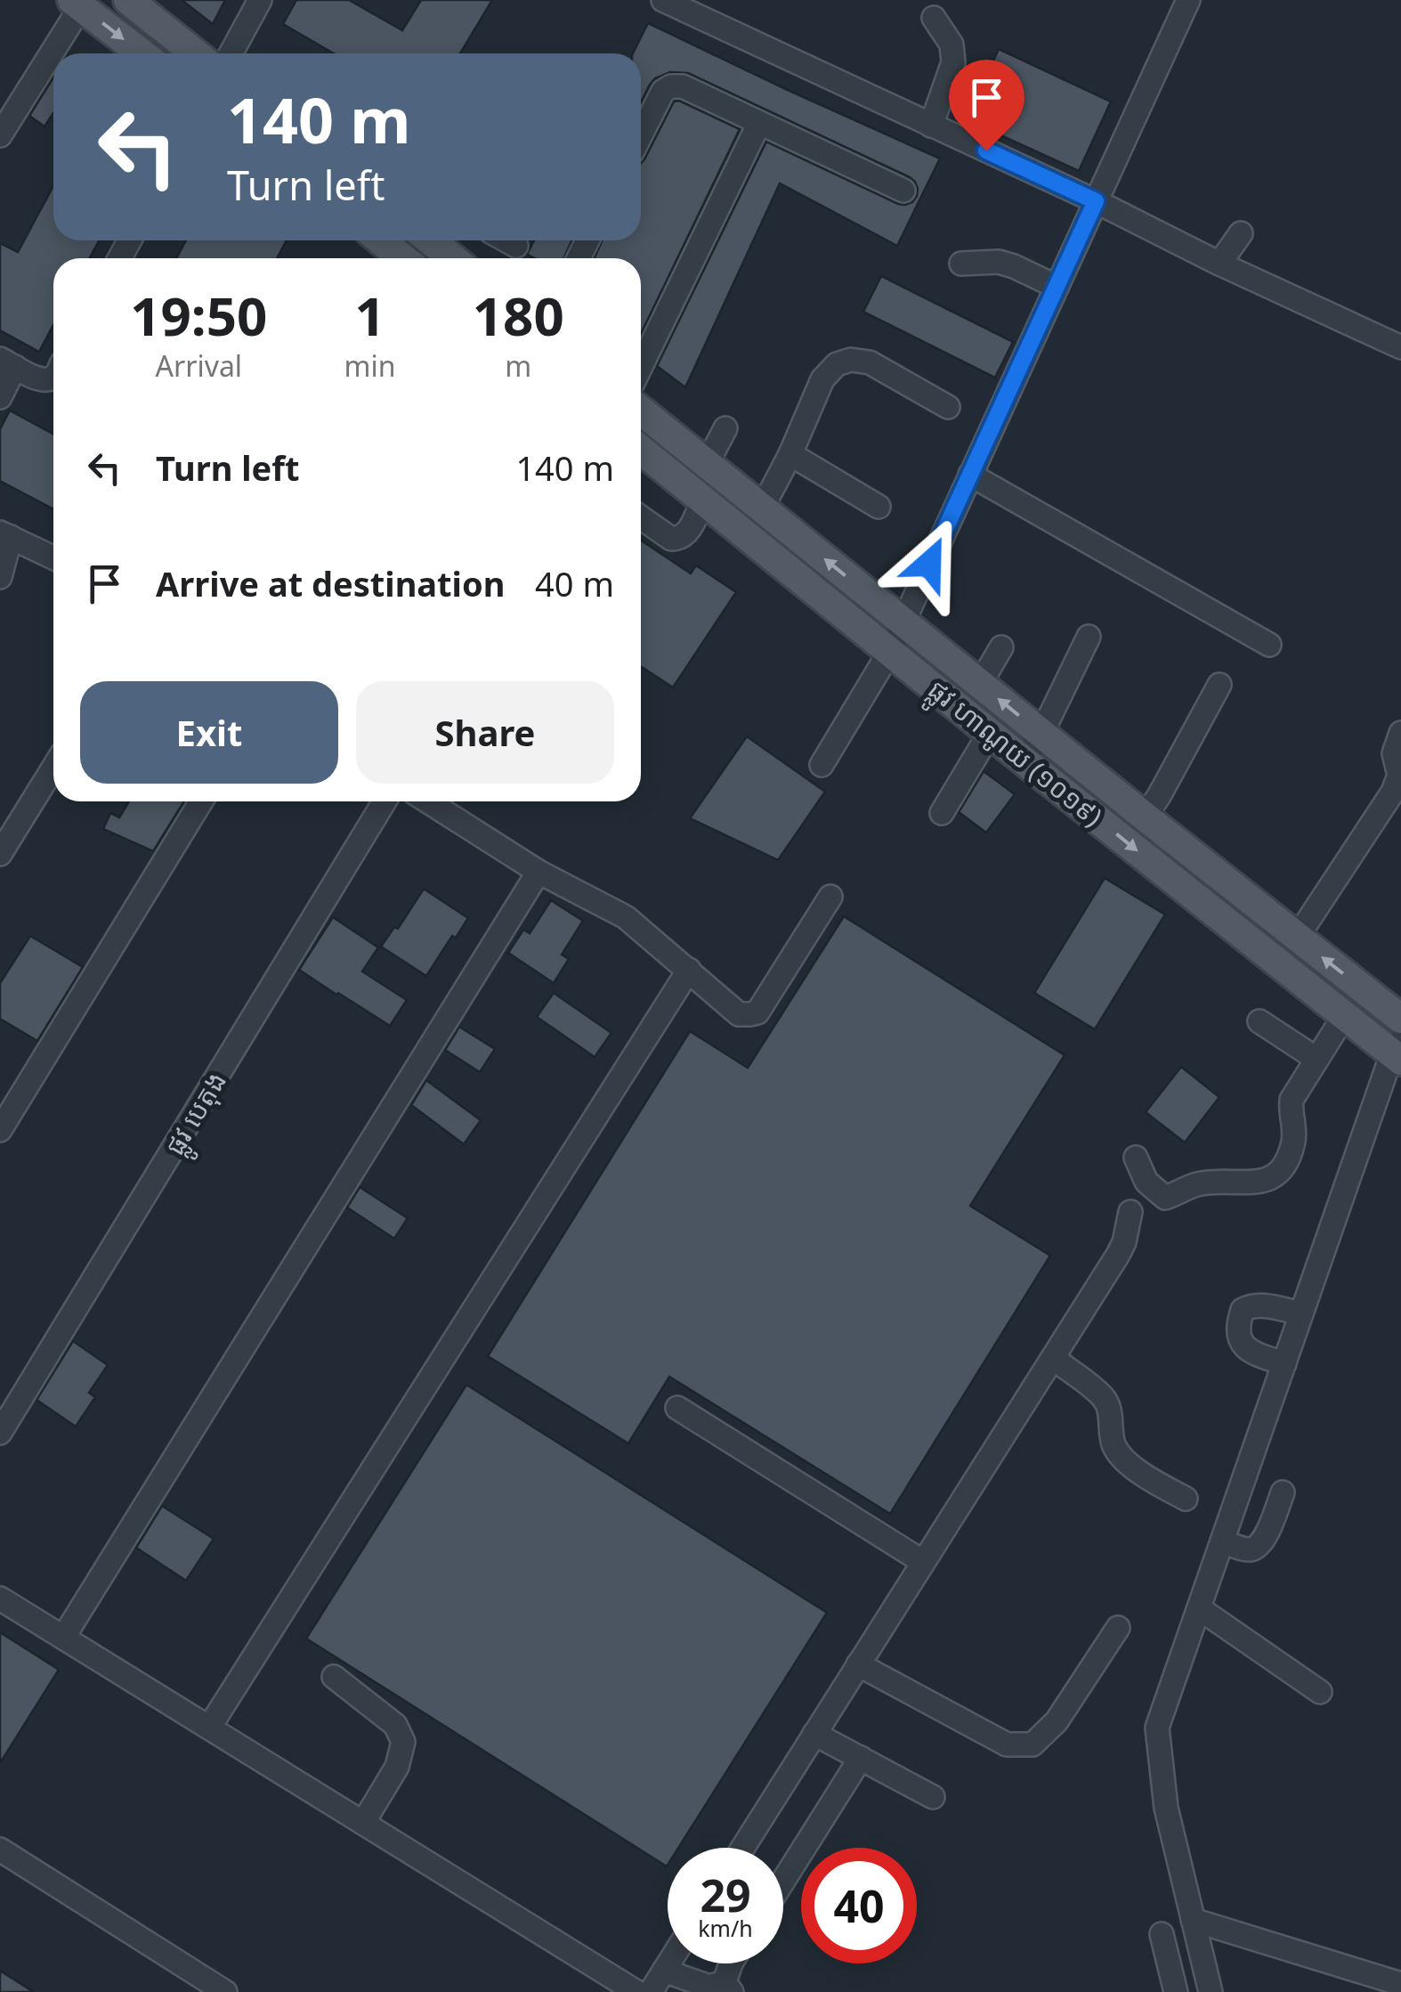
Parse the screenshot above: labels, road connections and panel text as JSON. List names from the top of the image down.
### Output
{
  "streets": {
    "main road": ["ផ្លូវ ហាណូយ (១០១៩)"],
    "street": ["ផ្លូវ បេតុង"]
  },
  "page": {
    "turn": ["140 m", "Turn left"],
    "eta": [
      "19:50",
      "Arrival",
      "1",
      "min",
      "180",
      "m"
    ],
    "list": [
      {
        "name": "Turn left",
        "value": "140 m"
      },
      {
        "name": "Arrive at destination",
        "value": "40 m"
      }
    ],
    "buttons": ["Exit", "Share"],
    "speed": "29 km/h",
    "limit": "40"
  }
}
